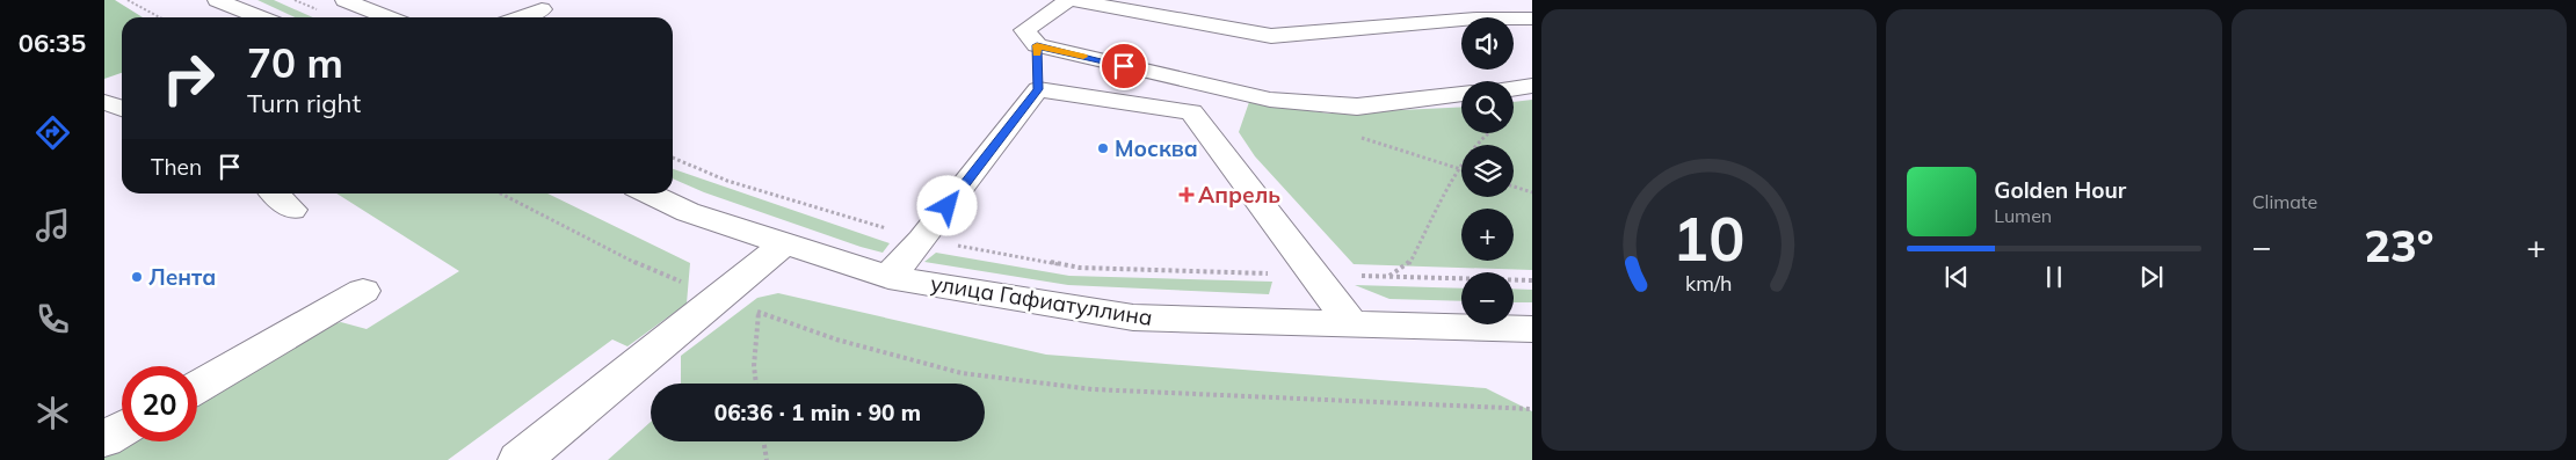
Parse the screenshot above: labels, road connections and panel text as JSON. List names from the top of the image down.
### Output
{
  "streets": {
    "street": ["улица Гафиатуллина"]
  },
  "places": {
    "other": ["Москва", "Лента"],
    "health": ["Апрель"]
  },
  "page": {
    "tabs": "06:35",
    "tile": "Climate",
    "map_buttons": ["+", "−"],
    "turn": ["70 m", "Turn right"],
    "then": "Then",
    "song": ["Golden Hour", "Lumen"],
    "heat": ["−", "23°", "+"],
    "limit": "20",
    "trip": "06:36 · 1 min · 90 m",
    "gauge": ["10", "km/h"]
  }
}
